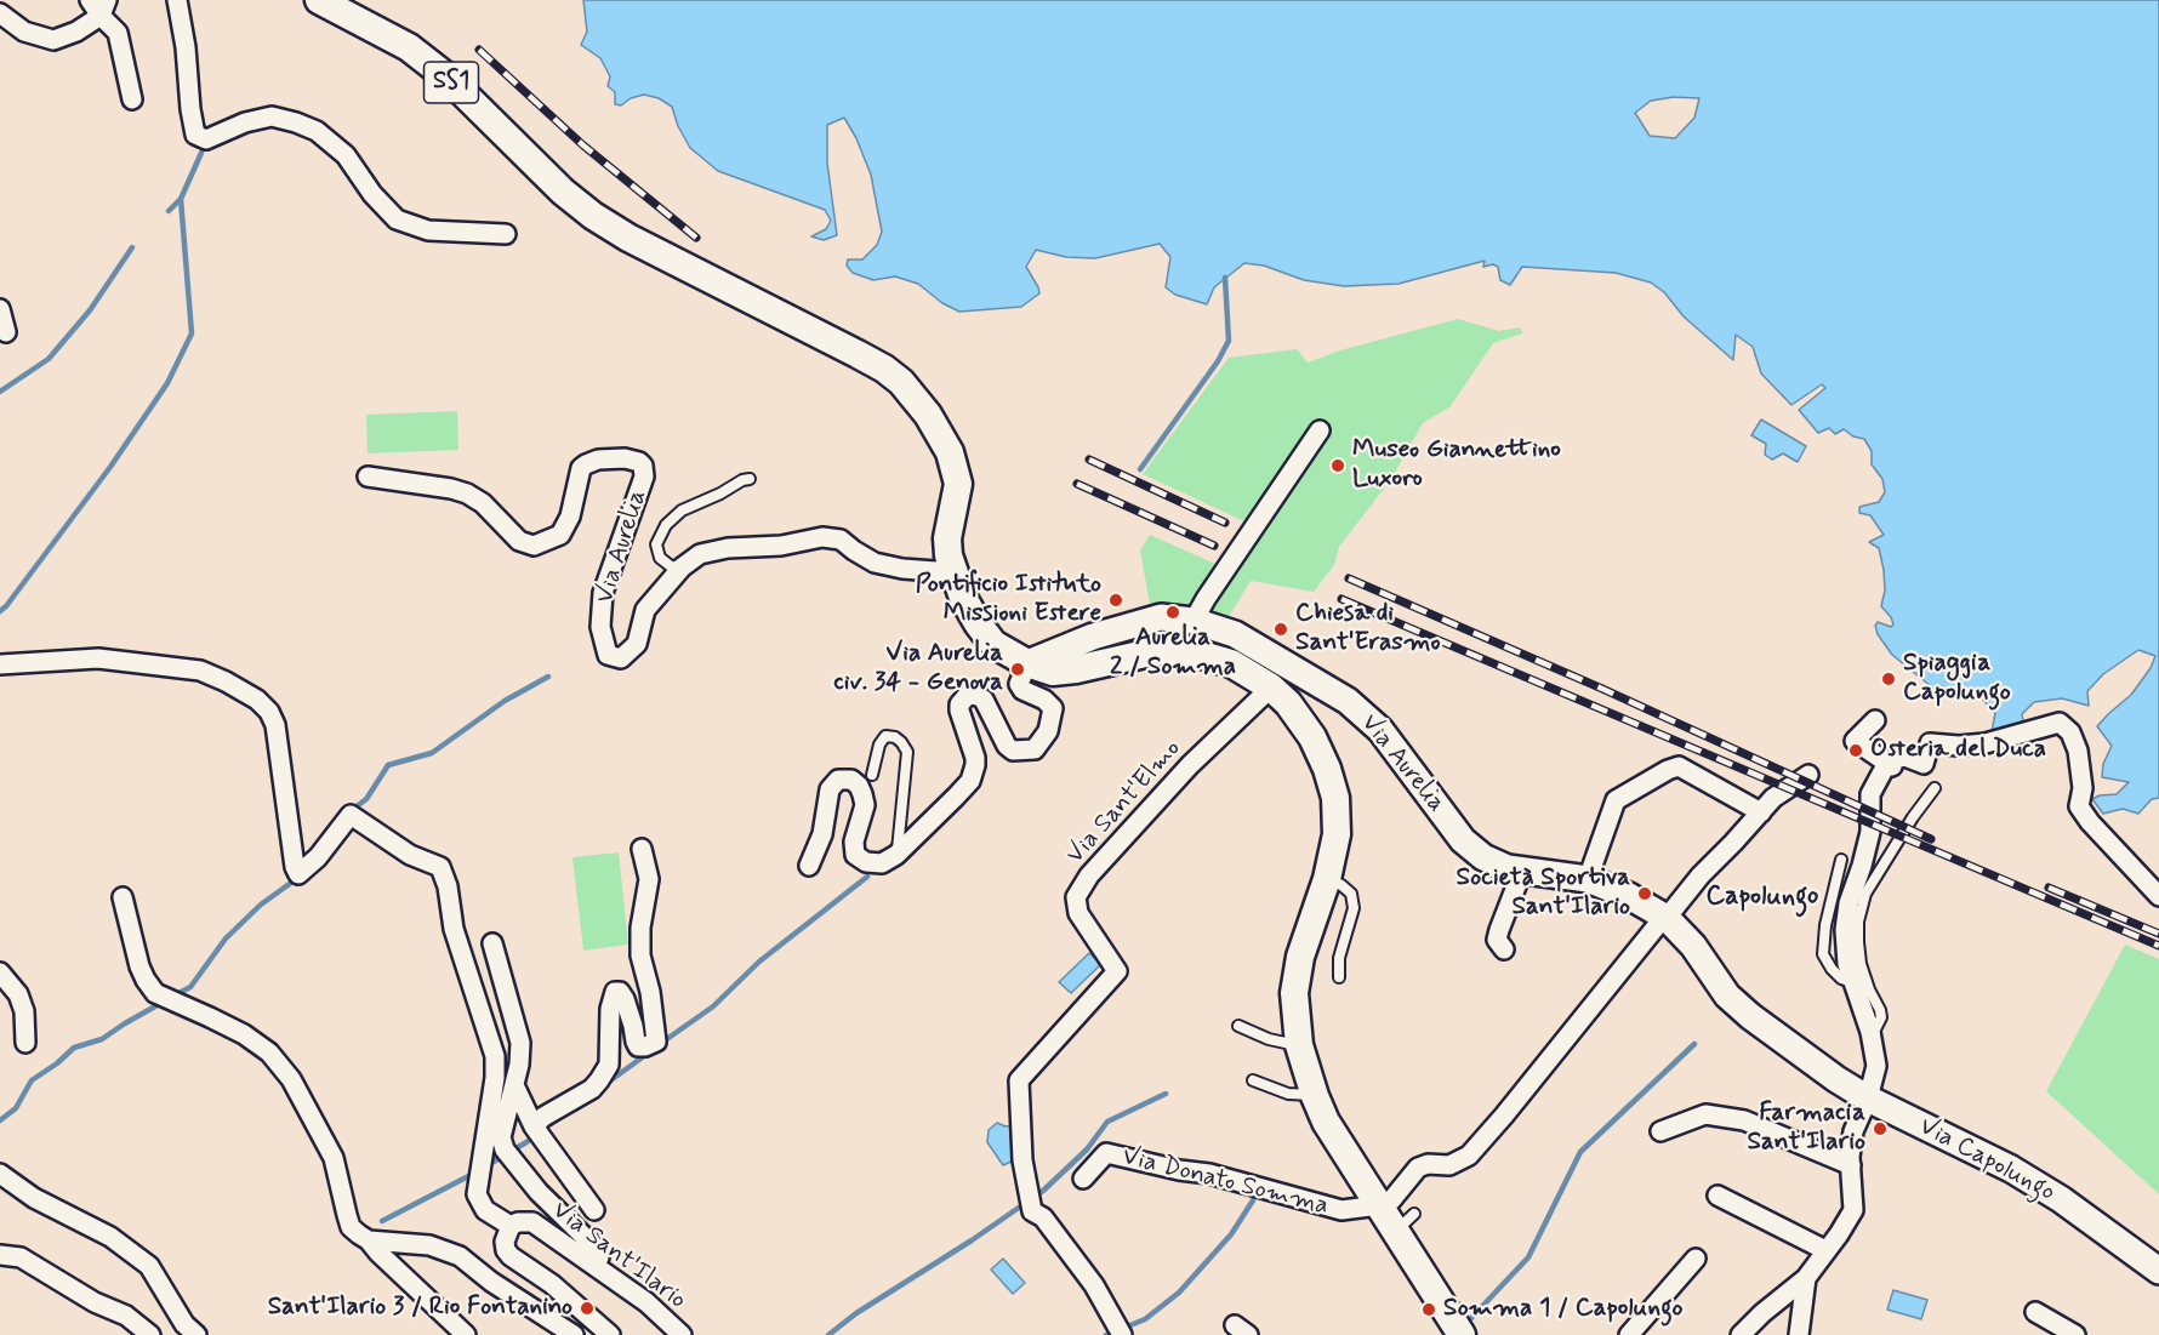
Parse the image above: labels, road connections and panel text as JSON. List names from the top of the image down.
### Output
{
  "streets": {
    "main road": ["SS1", "Via Donato Somma"],
    "street": [
      "Via Aurelia",
      "Via Sant'Elmo",
      "Via Capolungo",
      "Via Sant'Ilario"
    ]
  },
  "crossings": [
    ["SS1", "Via Aurelia"],
    ["Via Aurelia", "Via Capolungo"],
    ["Via Aurelia", "Via Donato Somma"],
    ["Via Sant'Elmo", "Via Donato Somma"]
  ],
  "districts": ["Capolungo"],
  "places": [
    "Museo Giannettino Luxoro",
    "Pontificio Istituto Missioni Estere",
    "Aurelia 2 / Somma",
    "Chiesa di Sant'Erasmo",
    "Via Aurelia civ. 34 - Genova",
    "Spiaggia Capolungo",
    "Osteria del Duca",
    "Società Sportiva Sant'Ilario",
    "Farmacia Sant'Ilario",
    "Sant'Ilario 3 / Rio Fontanino",
    "Somma 1 / Capolungo"
  ]
}
